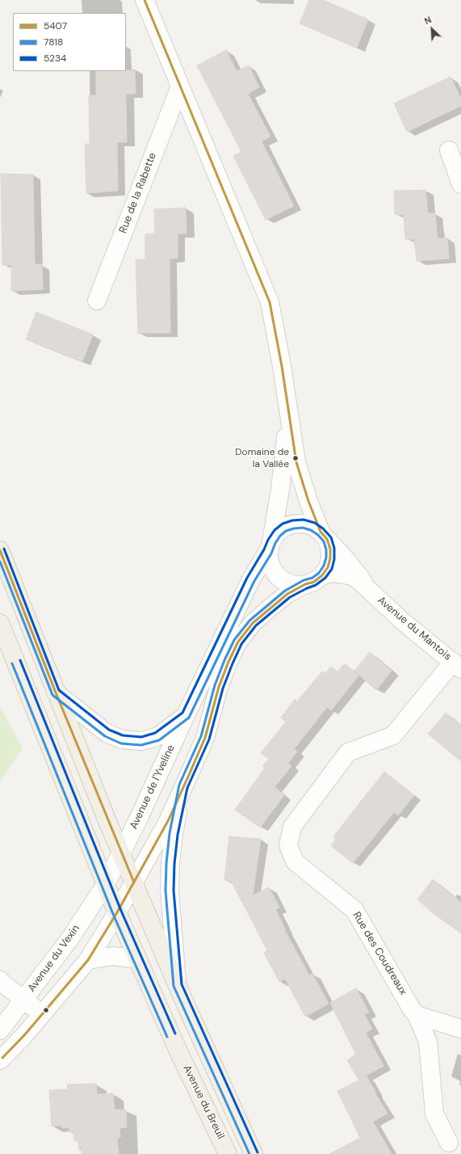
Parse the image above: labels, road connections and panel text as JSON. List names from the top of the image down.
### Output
{
  "streets": {
    "main road": ["Avenue du Breuil"],
    "street": [
      "Rue de la Rabette",
      "Avenue du Mantois",
      "Avenue de l'Yveline",
      "Rue des Coudreaux",
      "Avenue du Vexin"
    ]
  },
  "crossings": [
    ["Rue de la Rabette", "Avenue de l'Yveline"],
    ["Avenue du Mantois", "Avenue de l'Yveline"],
    ["Avenue du Mantois", "Rue des Coudreaux"],
    ["Avenue de l'Yveline", "Avenue du Vexin"],
    ["Avenue de l'Yveline", "Avenue du Breuil"],
    ["Avenue du Vexin", "Avenue du Breuil"]
  ],
  "places": ["Domaine de la Vallée"],
  "lines": ["transit line 5407", "transit line 5234", "transit line 7818"],
  "legend": ["5407", "7818", "5234"],
  "north": "top left"
}
